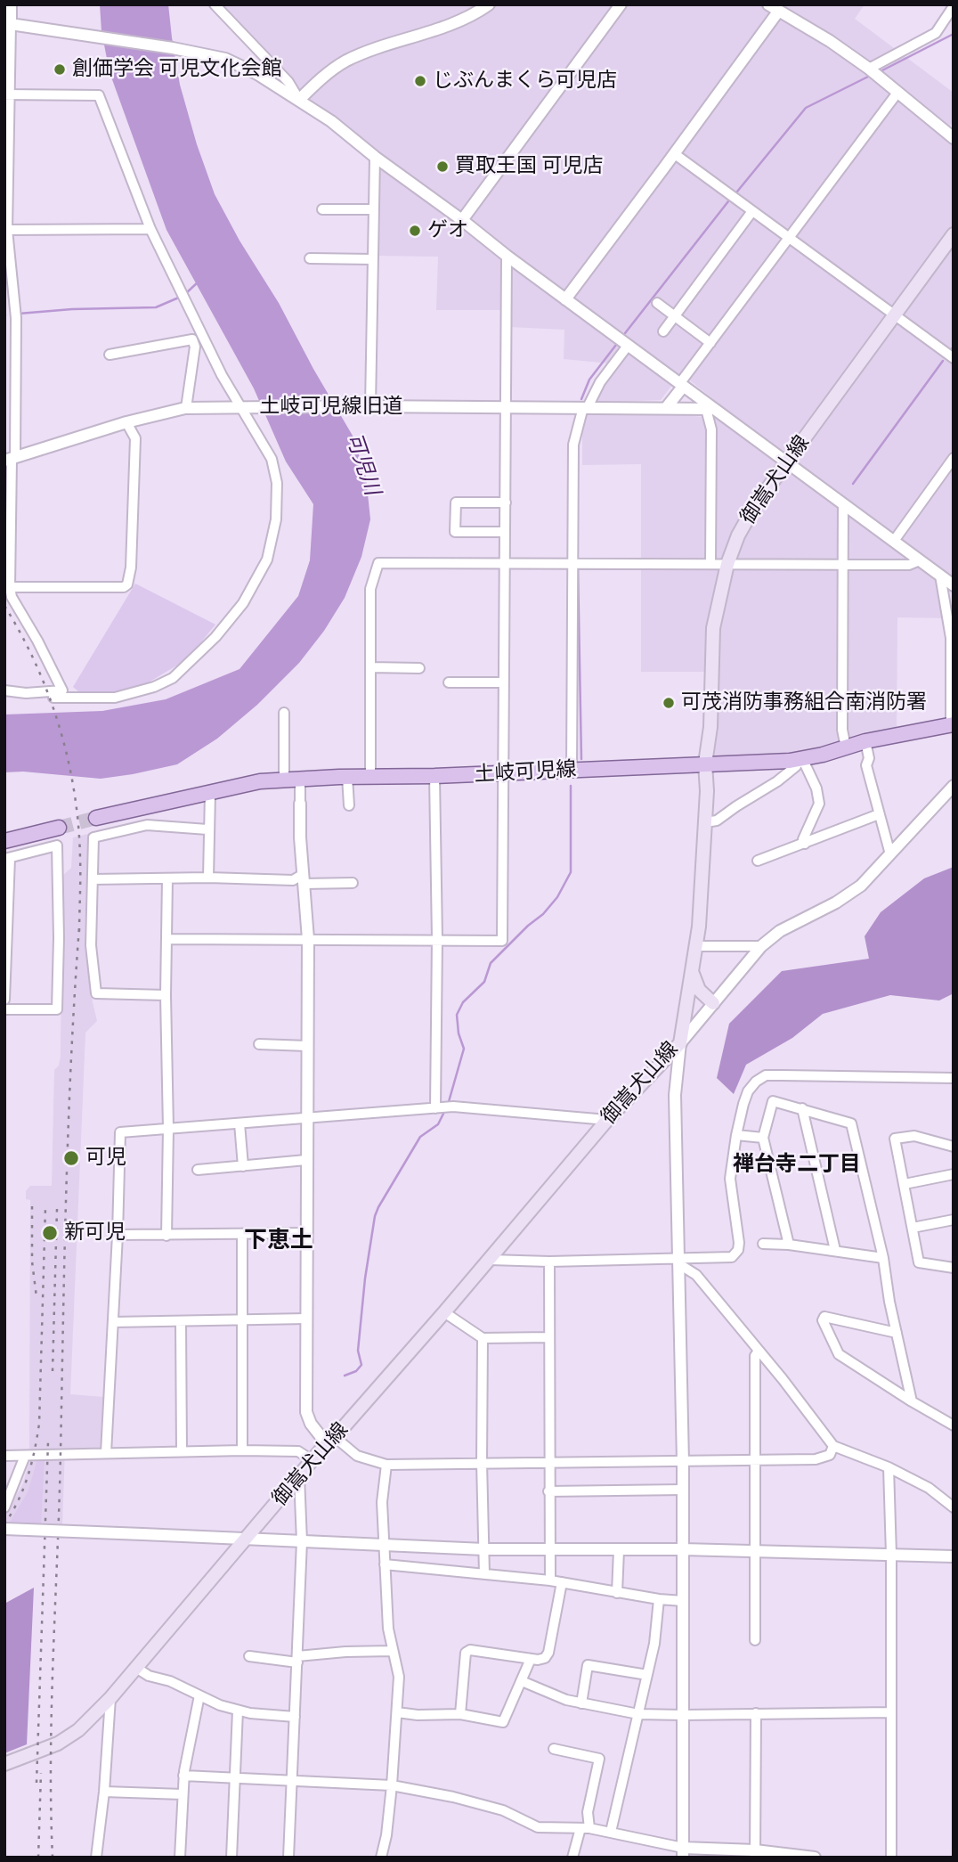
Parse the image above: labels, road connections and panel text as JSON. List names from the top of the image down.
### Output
{
  "streets": {
    "main road": ["御嵩犬山線", "土岐可児線"],
    "street": ["土岐可児線旧道"]
  },
  "crossings": [
    ["御嵩犬山線", "土岐可児線"]
  ],
  "districts": ["禅台寺二丁目", "下恵土"],
  "water": ["可児川"],
  "places": [
    "創価学会 可児文化会館",
    "じぶんまくら可児店",
    "買取王国 可児店",
    "ゲオ",
    "可茂消防事務組合南消防署",
    "可児",
    "新可児"
  ]
}
